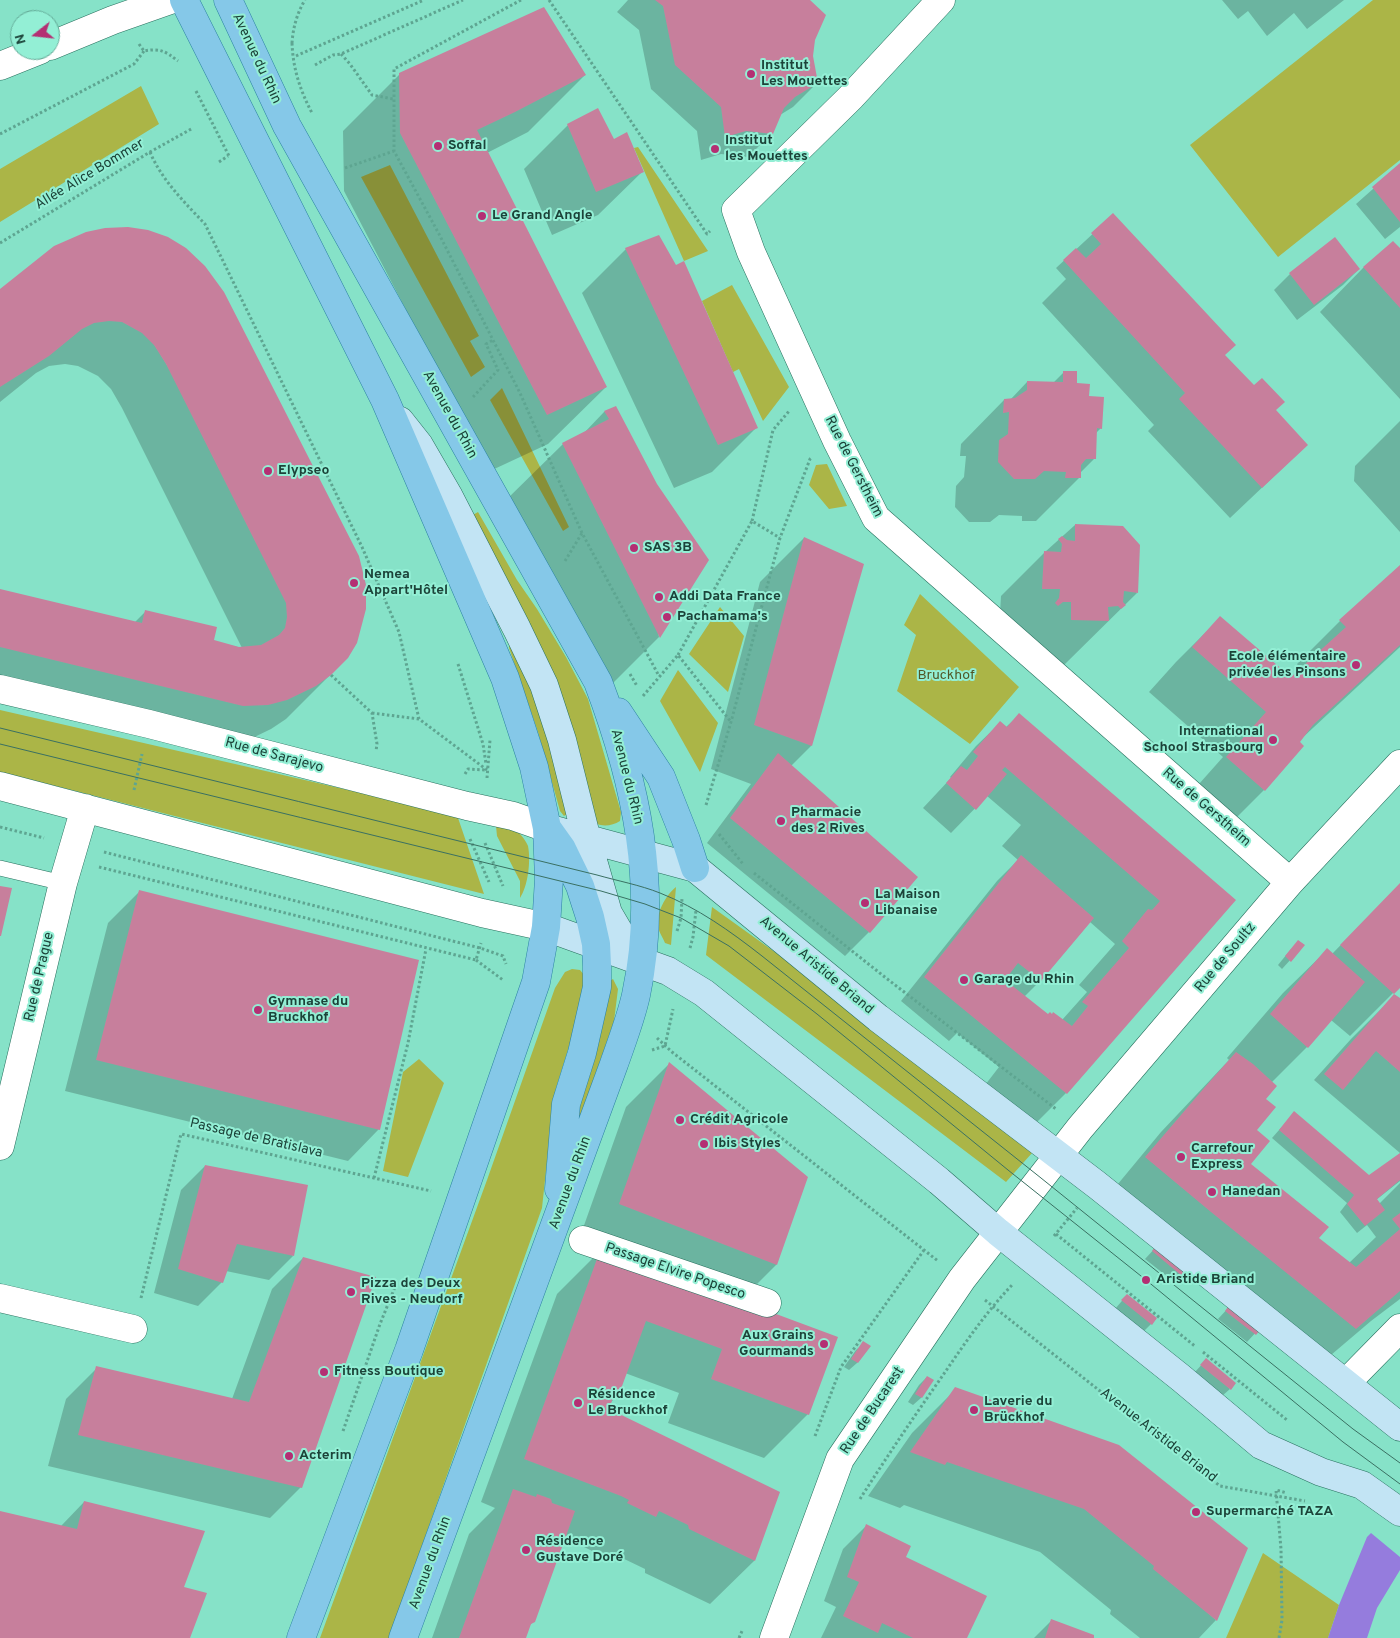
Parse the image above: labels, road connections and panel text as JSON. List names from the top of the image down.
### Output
{
  "streets": {
    "main road": ["Avenue du Rhin", "Avenue Aristide Briand"],
    "street": [
      "Rue de Gerstheim",
      "Rue de Sarajevo",
      "Rue de Soultz",
      "Rue de Prague",
      "Passage Elvire Popesco",
      "Rue de Bucarest"
    ],
    "path": ["Allée Alice Bommer", "Passage de Bratislava"]
  },
  "crossings": [
    ["Avenue du Rhin", "Avenue Aristide Briand"],
    ["Rue de Gerstheim", "Rue de Soultz"],
    ["Rue de Sarajevo", "Avenue Aristide Briand"],
    ["Rue de Soultz", "Avenue Aristide Briand"],
    ["Avenue Aristide Briand", "Rue de Bucarest"]
  ],
  "parks": ["Bruckhof"],
  "places": [
    "Institut Les Mouettes",
    "Soffal",
    "Institut les Mouettes",
    "Le Grand Angle",
    "Elypseo",
    "SAS 3B",
    "Nemea Appart'Hôtel",
    "Addi Data France",
    "Pachamama's",
    "Ecole élémentaire privée les Pinsons",
    "International School Strasbourg",
    "Pharmacie des 2 Rives",
    "La Maison Libanaise",
    "Garage du Rhin",
    "Gymnase du Bruckhof",
    "Crédit Agricole",
    "Ibis Styles",
    "Carrefour Express",
    "Hanedan",
    "Aristide Briand",
    "Pizza des Deux Rives - Neudorf",
    "Aux Grains Gourmands",
    "Fitness Boutique",
    "Résidence Le Bruckhof",
    "Laverie du Brückhof",
    "Acterim",
    "Supermarché TAZA",
    "Résidence Gustave Doré"
  ],
  "north": "left"
}
